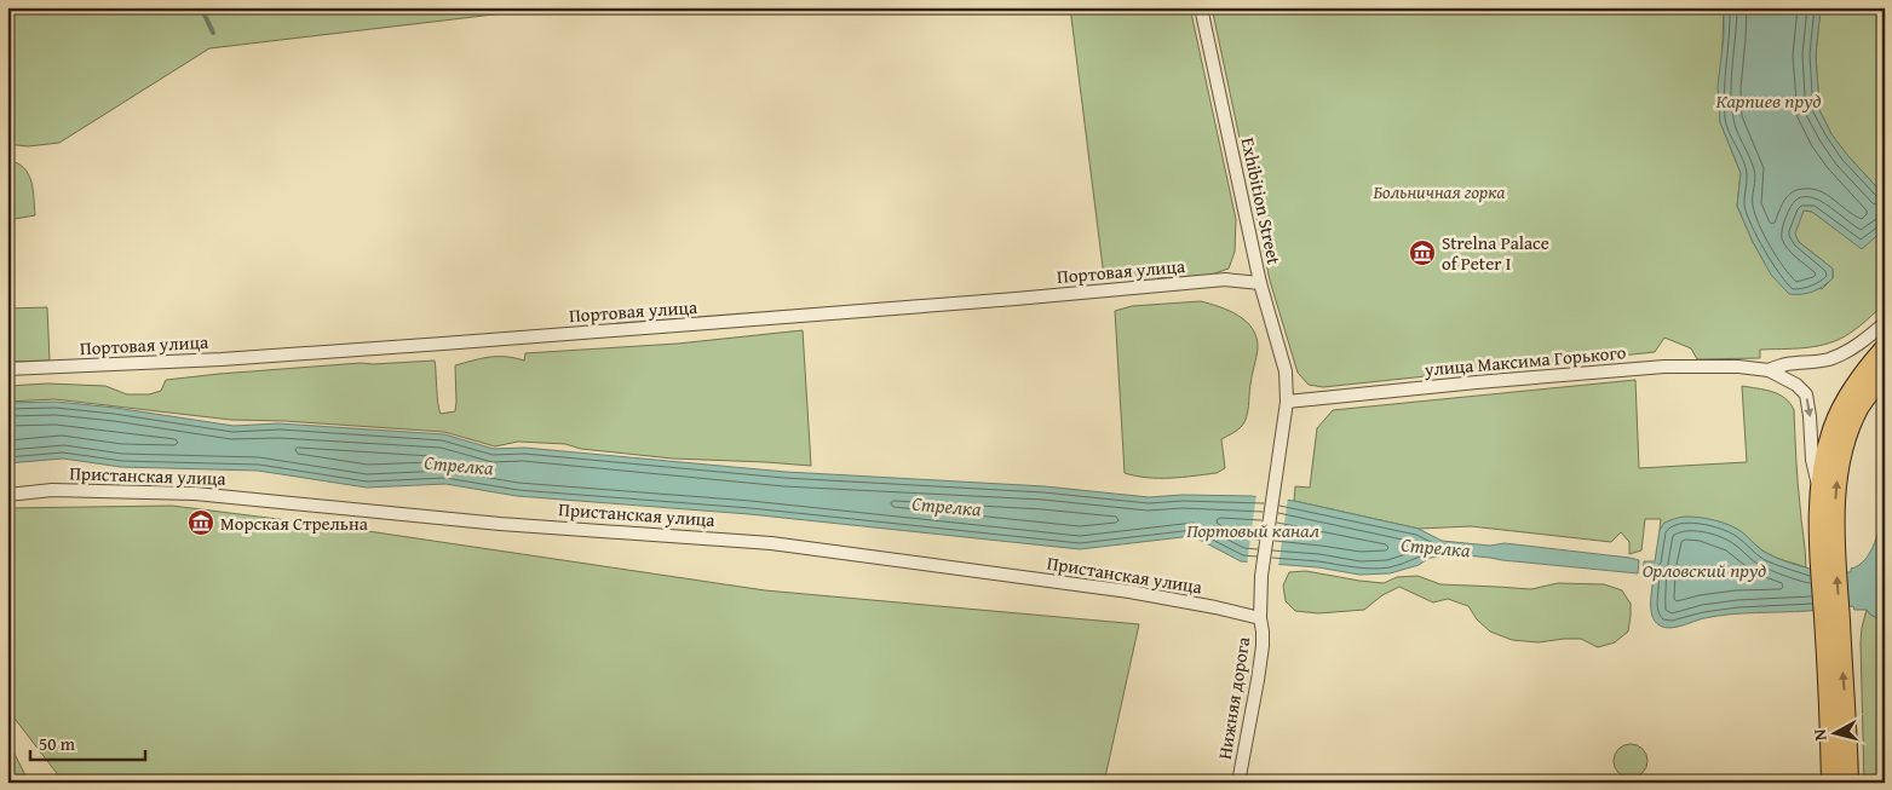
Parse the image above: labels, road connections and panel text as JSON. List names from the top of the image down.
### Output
{
  "streets": {
    "street": [
      "Exhibition Street",
      "Портовая улица",
      "улица Максима Горького",
      "Пристанская улица",
      "Нижняя дорога"
    ]
  },
  "crossings": [
    ["Exhibition Street", "Портовая улица"],
    ["Exhibition Street", "улица Максима Горького"],
    ["Exhibition Street", "Нижняя дорога"],
    ["улица Максима Горького", "Нижняя дорога"],
    ["Пристанская улица", "Нижняя дорога"]
  ],
  "water": [
    "Карпиев пруд",
    "Стрелка",
    "Портовый канал",
    "Орловский пруд"
  ],
  "parks": ["Больничная горка"],
  "places": {
    "museum": ["Strelna Palace of Peter I", "Морская Стрельна"]
  },
  "scale_bar": "50 m",
  "north": "left"
}
